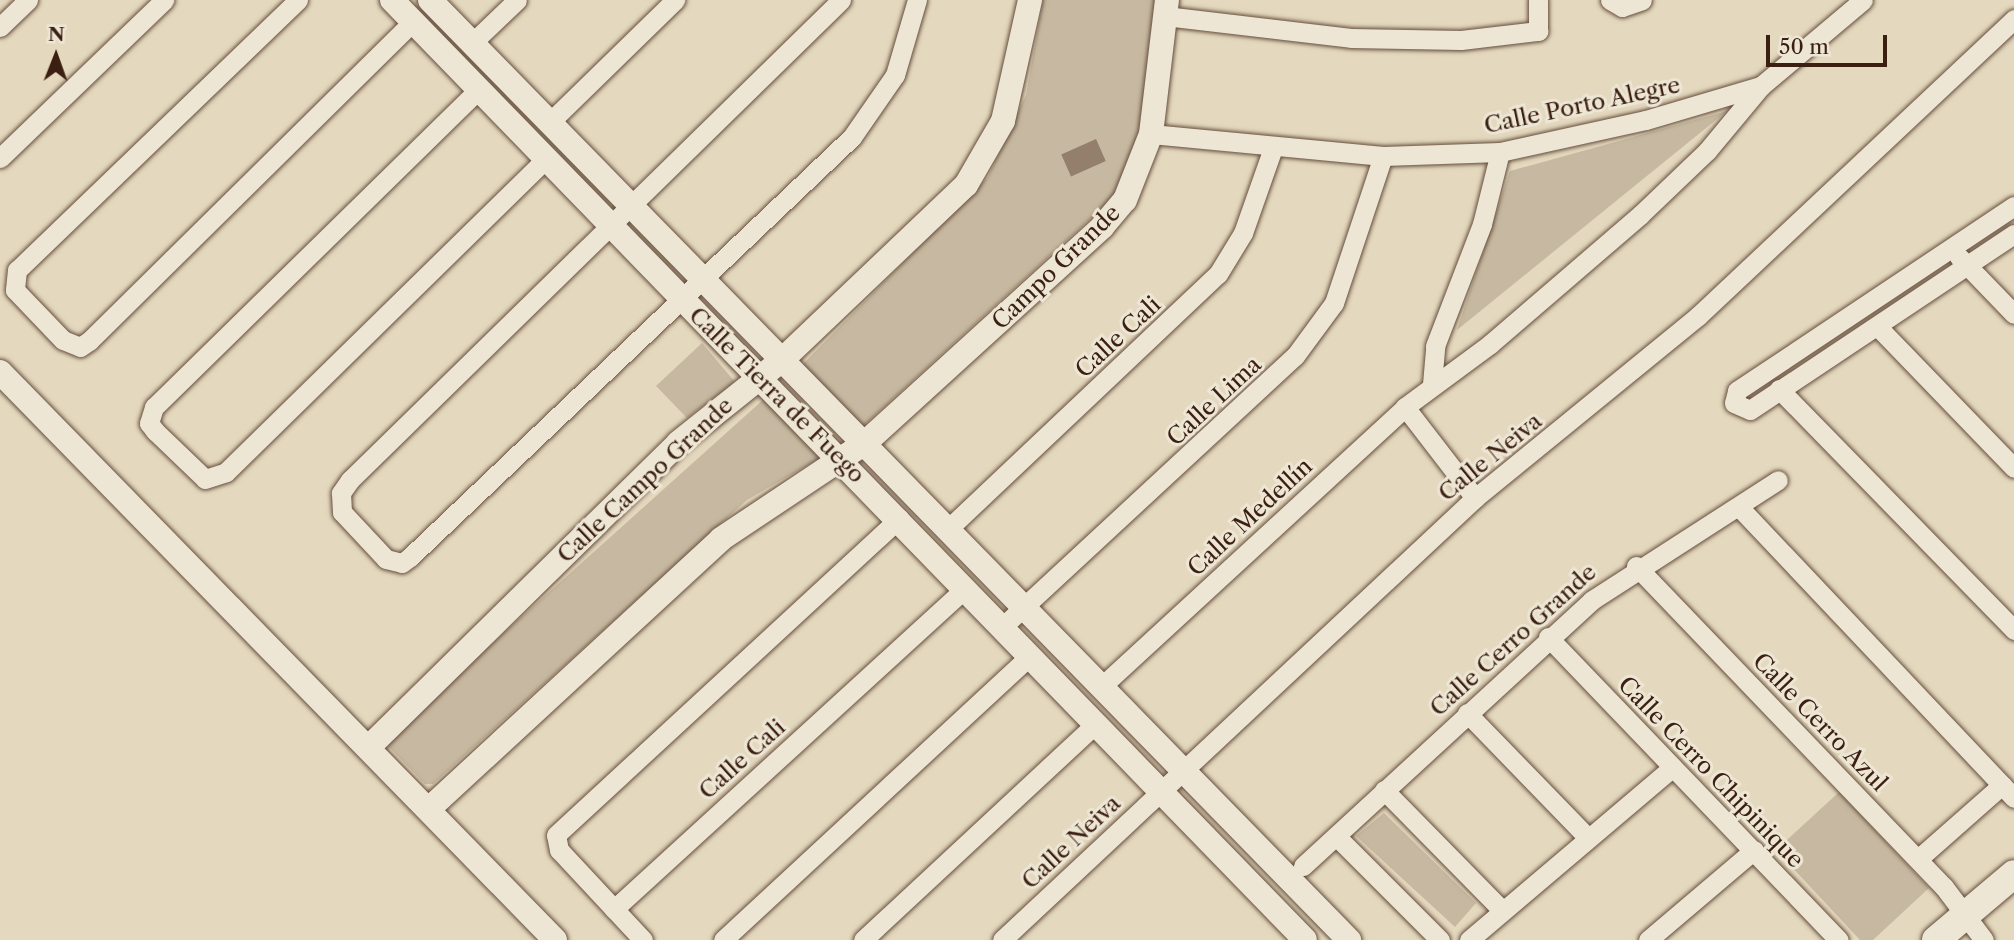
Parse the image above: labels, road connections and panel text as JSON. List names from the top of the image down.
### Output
{
  "streets": {
    "street": [
      "Calle Porto Alegre",
      "Campo Grande",
      "Calle Cali",
      "Calle Tierra de Fuego",
      "Calle Lima",
      "Calle Neiva",
      "Calle Campo Grande",
      "Calle Medellín",
      "Calle Cerro Grande",
      "Calle Cerro Azul",
      "Calle Cerro Chipinique"
    ]
  },
  "crossings": [
    ["Calle Porto Alegre", "Campo Grande"],
    ["Calle Porto Alegre", "Calle Cali"],
    ["Calle Porto Alegre", "Calle Lima"],
    ["Calle Porto Alegre", "Calle Medellín"],
    ["Campo Grande", "Calle Tierra de Fuego"],
    ["Calle Cali", "Calle Tierra de Fuego"],
    ["Calle Tierra de Fuego", "Calle Lima"],
    ["Calle Tierra de Fuego", "Calle Neiva"],
    ["Calle Tierra de Fuego", "Calle Campo Grande"],
    ["Calle Tierra de Fuego", "Calle Medellín"],
    ["Calle Cerro Grande", "Calle Cerro Azul"],
    ["Calle Cerro Grande", "Calle Cerro Chipinique"]
  ],
  "scale_bar": "50 m",
  "north": "top"
}
